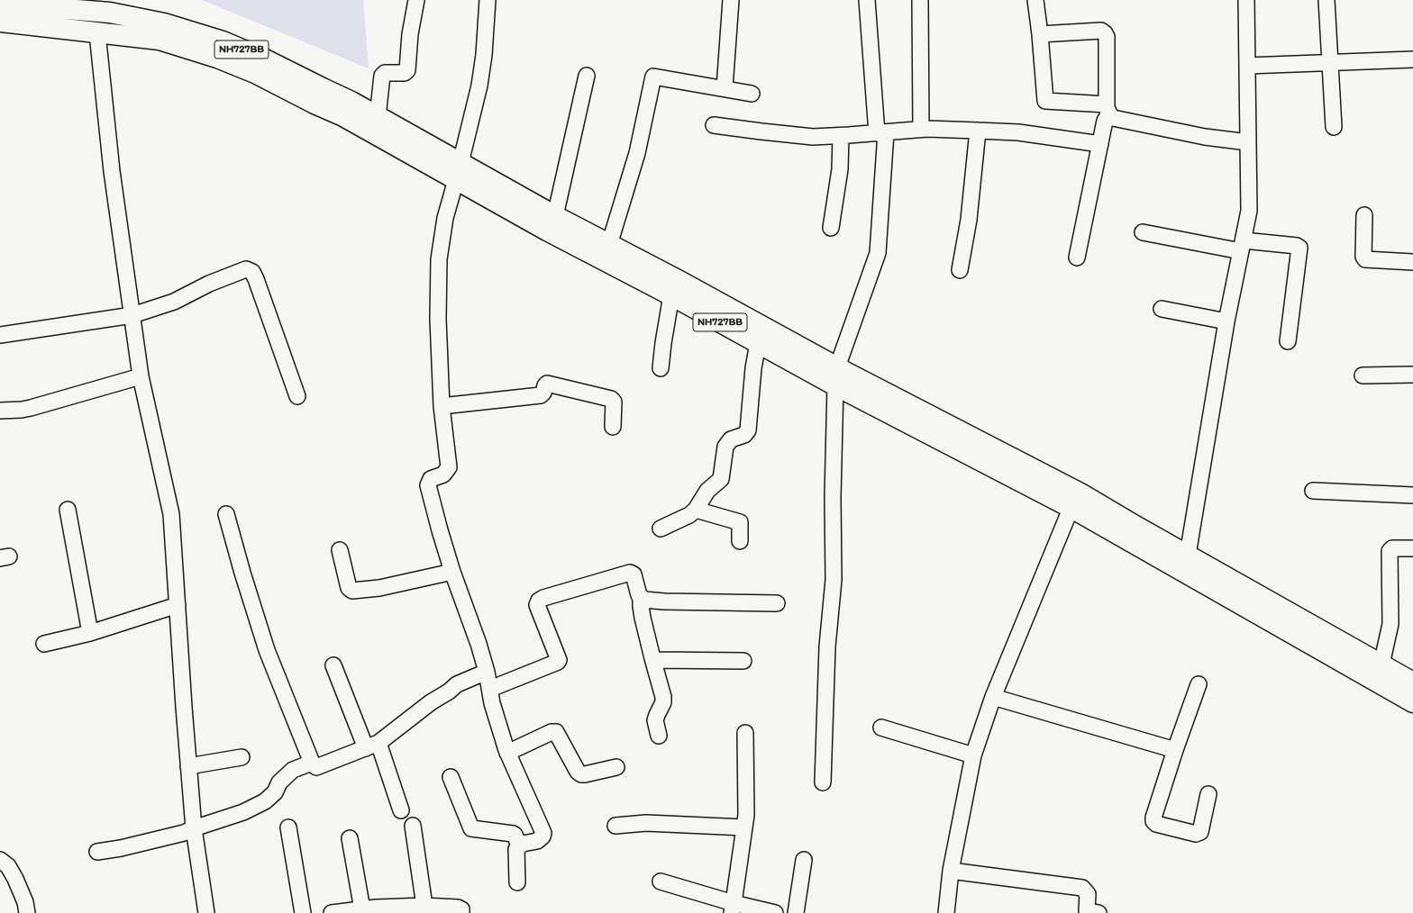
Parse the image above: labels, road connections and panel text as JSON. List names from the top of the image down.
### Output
{
  "streets": {
    "highway": ["NH727BB"]
  }
}
